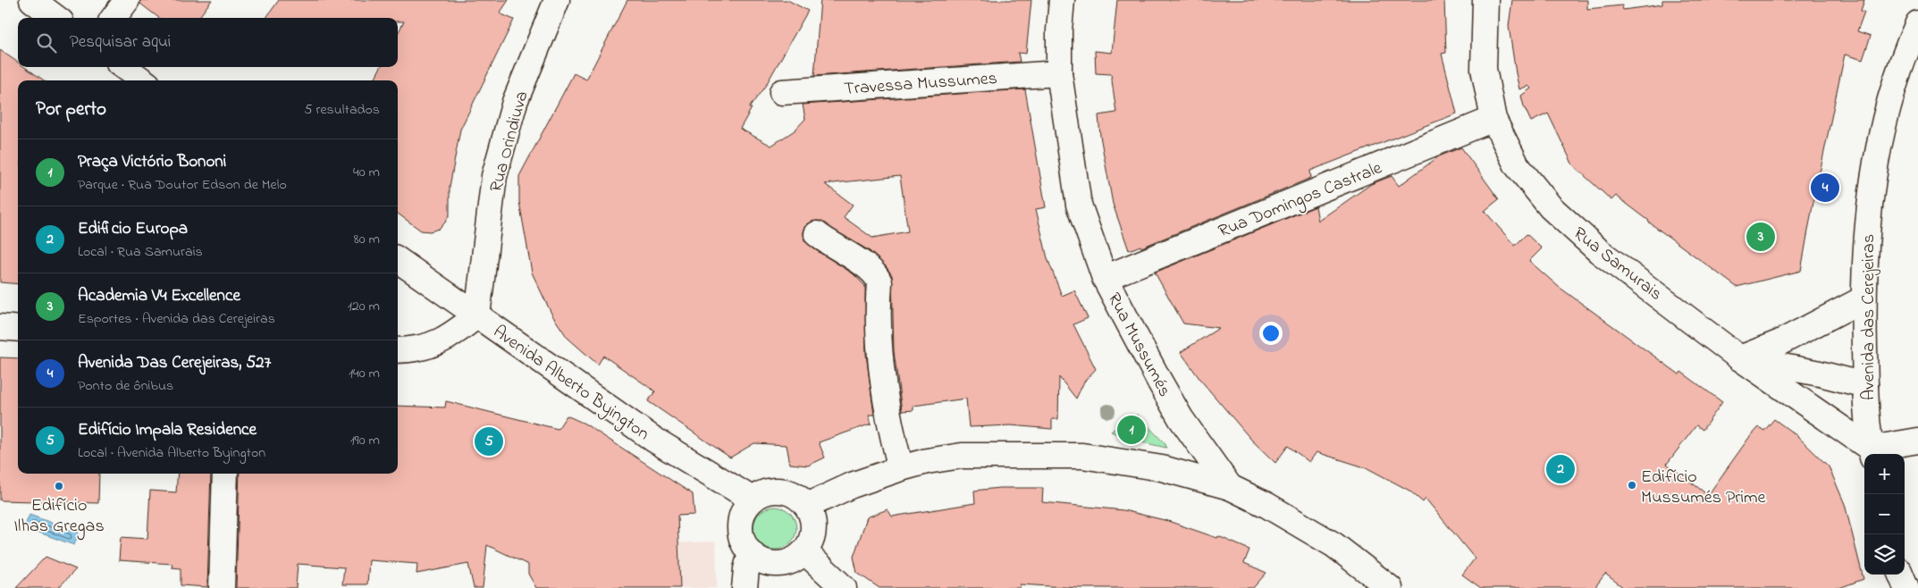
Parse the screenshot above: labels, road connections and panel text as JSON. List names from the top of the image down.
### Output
{
  "streets": {
    "street": [
      "Travessa Mussumes",
      "Rua Orindiuva",
      "Rua Domingos Castrale",
      "Rua Samurais",
      "Avenida das Cerejeiras",
      "Rua Mussumés",
      "Avenida Alberto Byington"
    ]
  },
  "crossings": [
    ["Travessa Mussumes", "Rua Mussumés"],
    ["Rua Orindiuva", "Avenida Alberto Byington"],
    ["Rua Domingos Castrale", "Rua Samurais"],
    ["Rua Domingos Castrale", "Rua Mussumés"],
    ["Rua Samurais", "Avenida das Cerejeiras"]
  ],
  "places": ["Edifício Mussumés Prime", "Edifício Ilhas Gregas"],
  "page": {
    "search": "Pesquisar aqui",
    "heading": ["Por perto", "5 resultados"],
    "list": [
      {
        "mark": "1",
        "name": "Praça Victório Bononi",
        "note": "Parque · Rua Doutor Edson de Melo",
        "value": "40 m"
      },
      {
        "mark": "2",
        "name": "Edificio Europa",
        "note": "Local · Rua Samurais",
        "value": "80 m"
      },
      {
        "mark": "3",
        "name": "Academia V4 Excellence",
        "note": "Esportes · Avenida das Cerejeiras",
        "value": "120 m"
      },
      {
        "mark": "4",
        "name": "Avenida Das Cerejeiras, 527",
        "note": "Ponto de ônibus",
        "value": "140 m"
      },
      {
        "mark": "5",
        "name": "Edifício Impala Residence",
        "note": "Local · Avenida Alberto Byington",
        "value": "190 m"
      }
    ],
    "pins": [
      "4",
      "3",
      "1",
      "5",
      "2"
    ],
    "map_buttons": ["+", "−"]
  }
}
